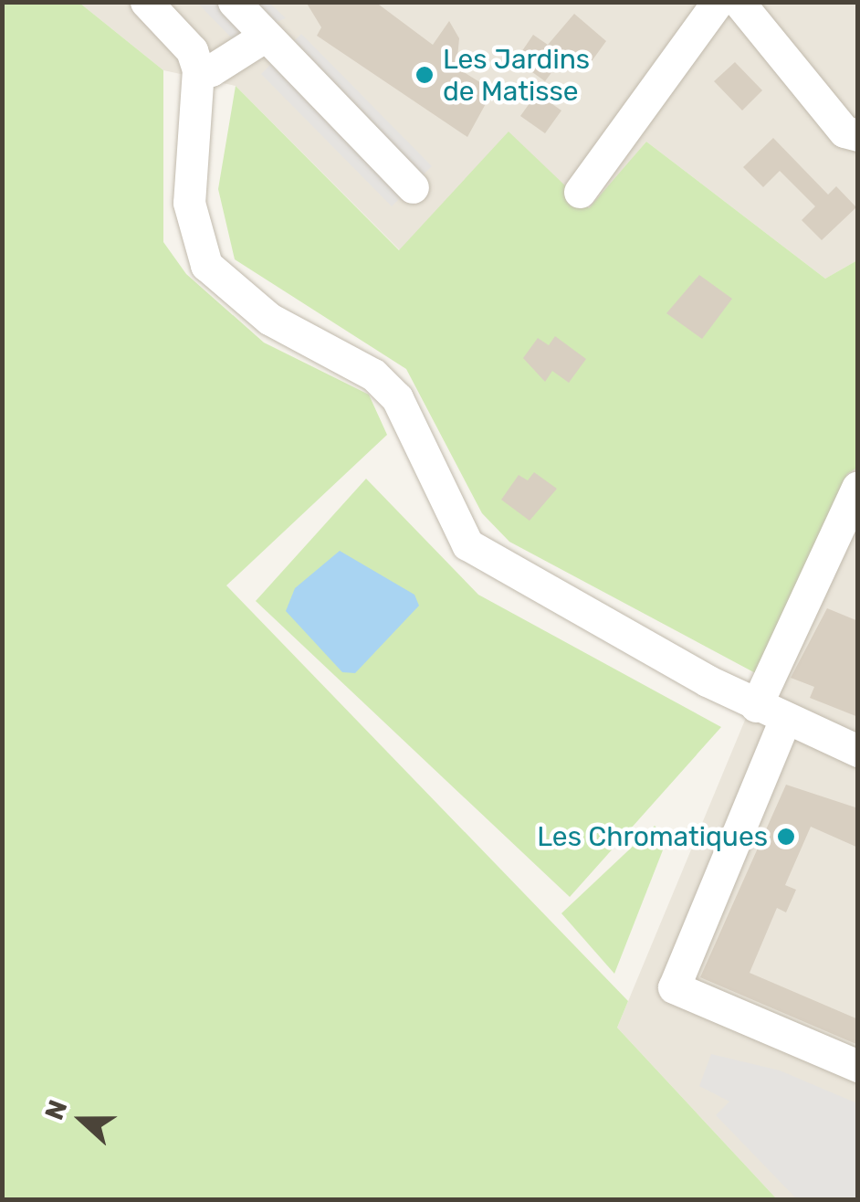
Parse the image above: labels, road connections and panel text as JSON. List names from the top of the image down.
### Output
{
  "places": ["Les Jardins de Matisse", "Les Chromatiques"],
  "north": "left"
}
